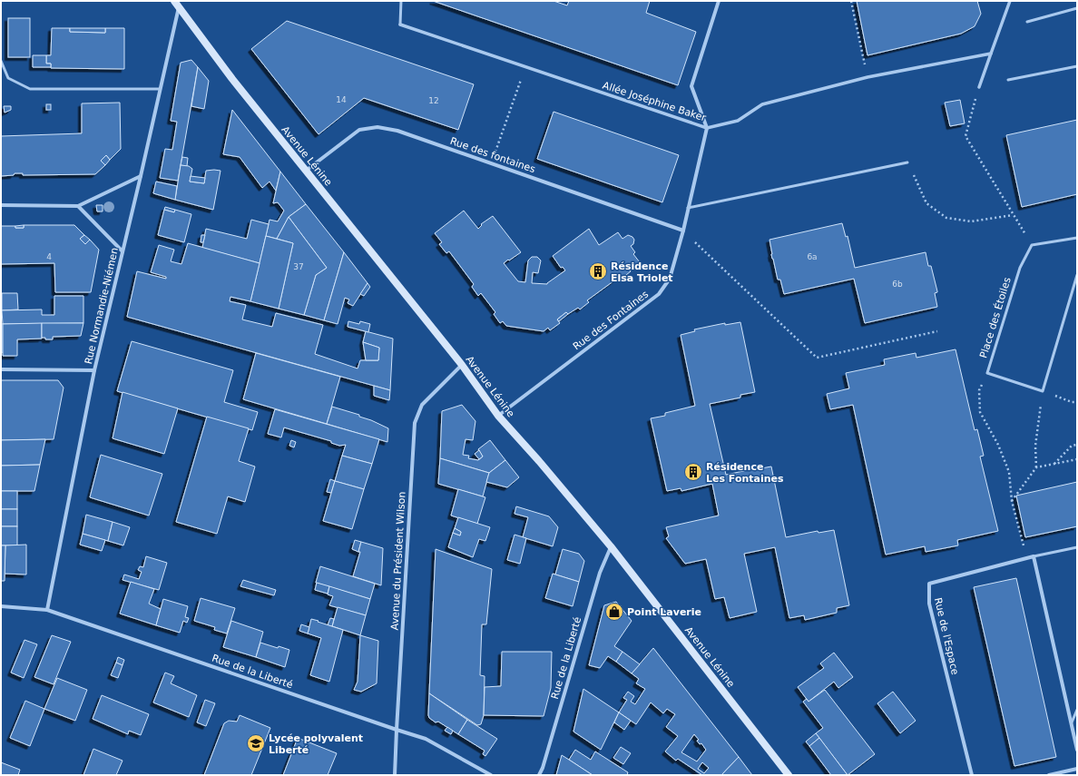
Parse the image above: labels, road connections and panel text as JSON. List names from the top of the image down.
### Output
{
  "streets": {
    "main road": ["Avenue Lénine"],
    "street": [
      "Allée Joséphine Baker",
      "Rue des fontaines",
      "Rue Normandie-Niémen",
      "Rue des Fontaines",
      "Avenue du Président Wilson",
      "Rue de l'Espace",
      "Rue de la Liberté"
    ],
    "lane": ["Place des Étoiles"]
  },
  "crossings": [
    ["Allée Joséphine Baker", "Rue des Fontaines"],
    ["Rue des fontaines", "Avenue Lénine"],
    ["Rue des fontaines", "Rue des Fontaines"],
    ["Avenue Lénine", "Rue Normandie-Niémen"],
    ["Avenue Lénine", "Rue des Fontaines"],
    ["Avenue Lénine", "Avenue du Président Wilson"],
    ["Avenue Lénine", "Rue de la Liberté"],
    ["Rue Normandie-Niémen", "Rue de la Liberté"],
    ["Avenue du Président Wilson", "Rue de la Liberté"]
  ],
  "places": {
    "building": ["Résidence Elsa Triolet", "Résidence Les Fontaines"],
    "shop": ["Point Laverie"],
    "school or university": ["Lycée polyvalent Liberté"]
  },
  "house_numbers": [
    "14",
    "12",
    "4",
    "6a",
    "37",
    "6b"
  ]
}
